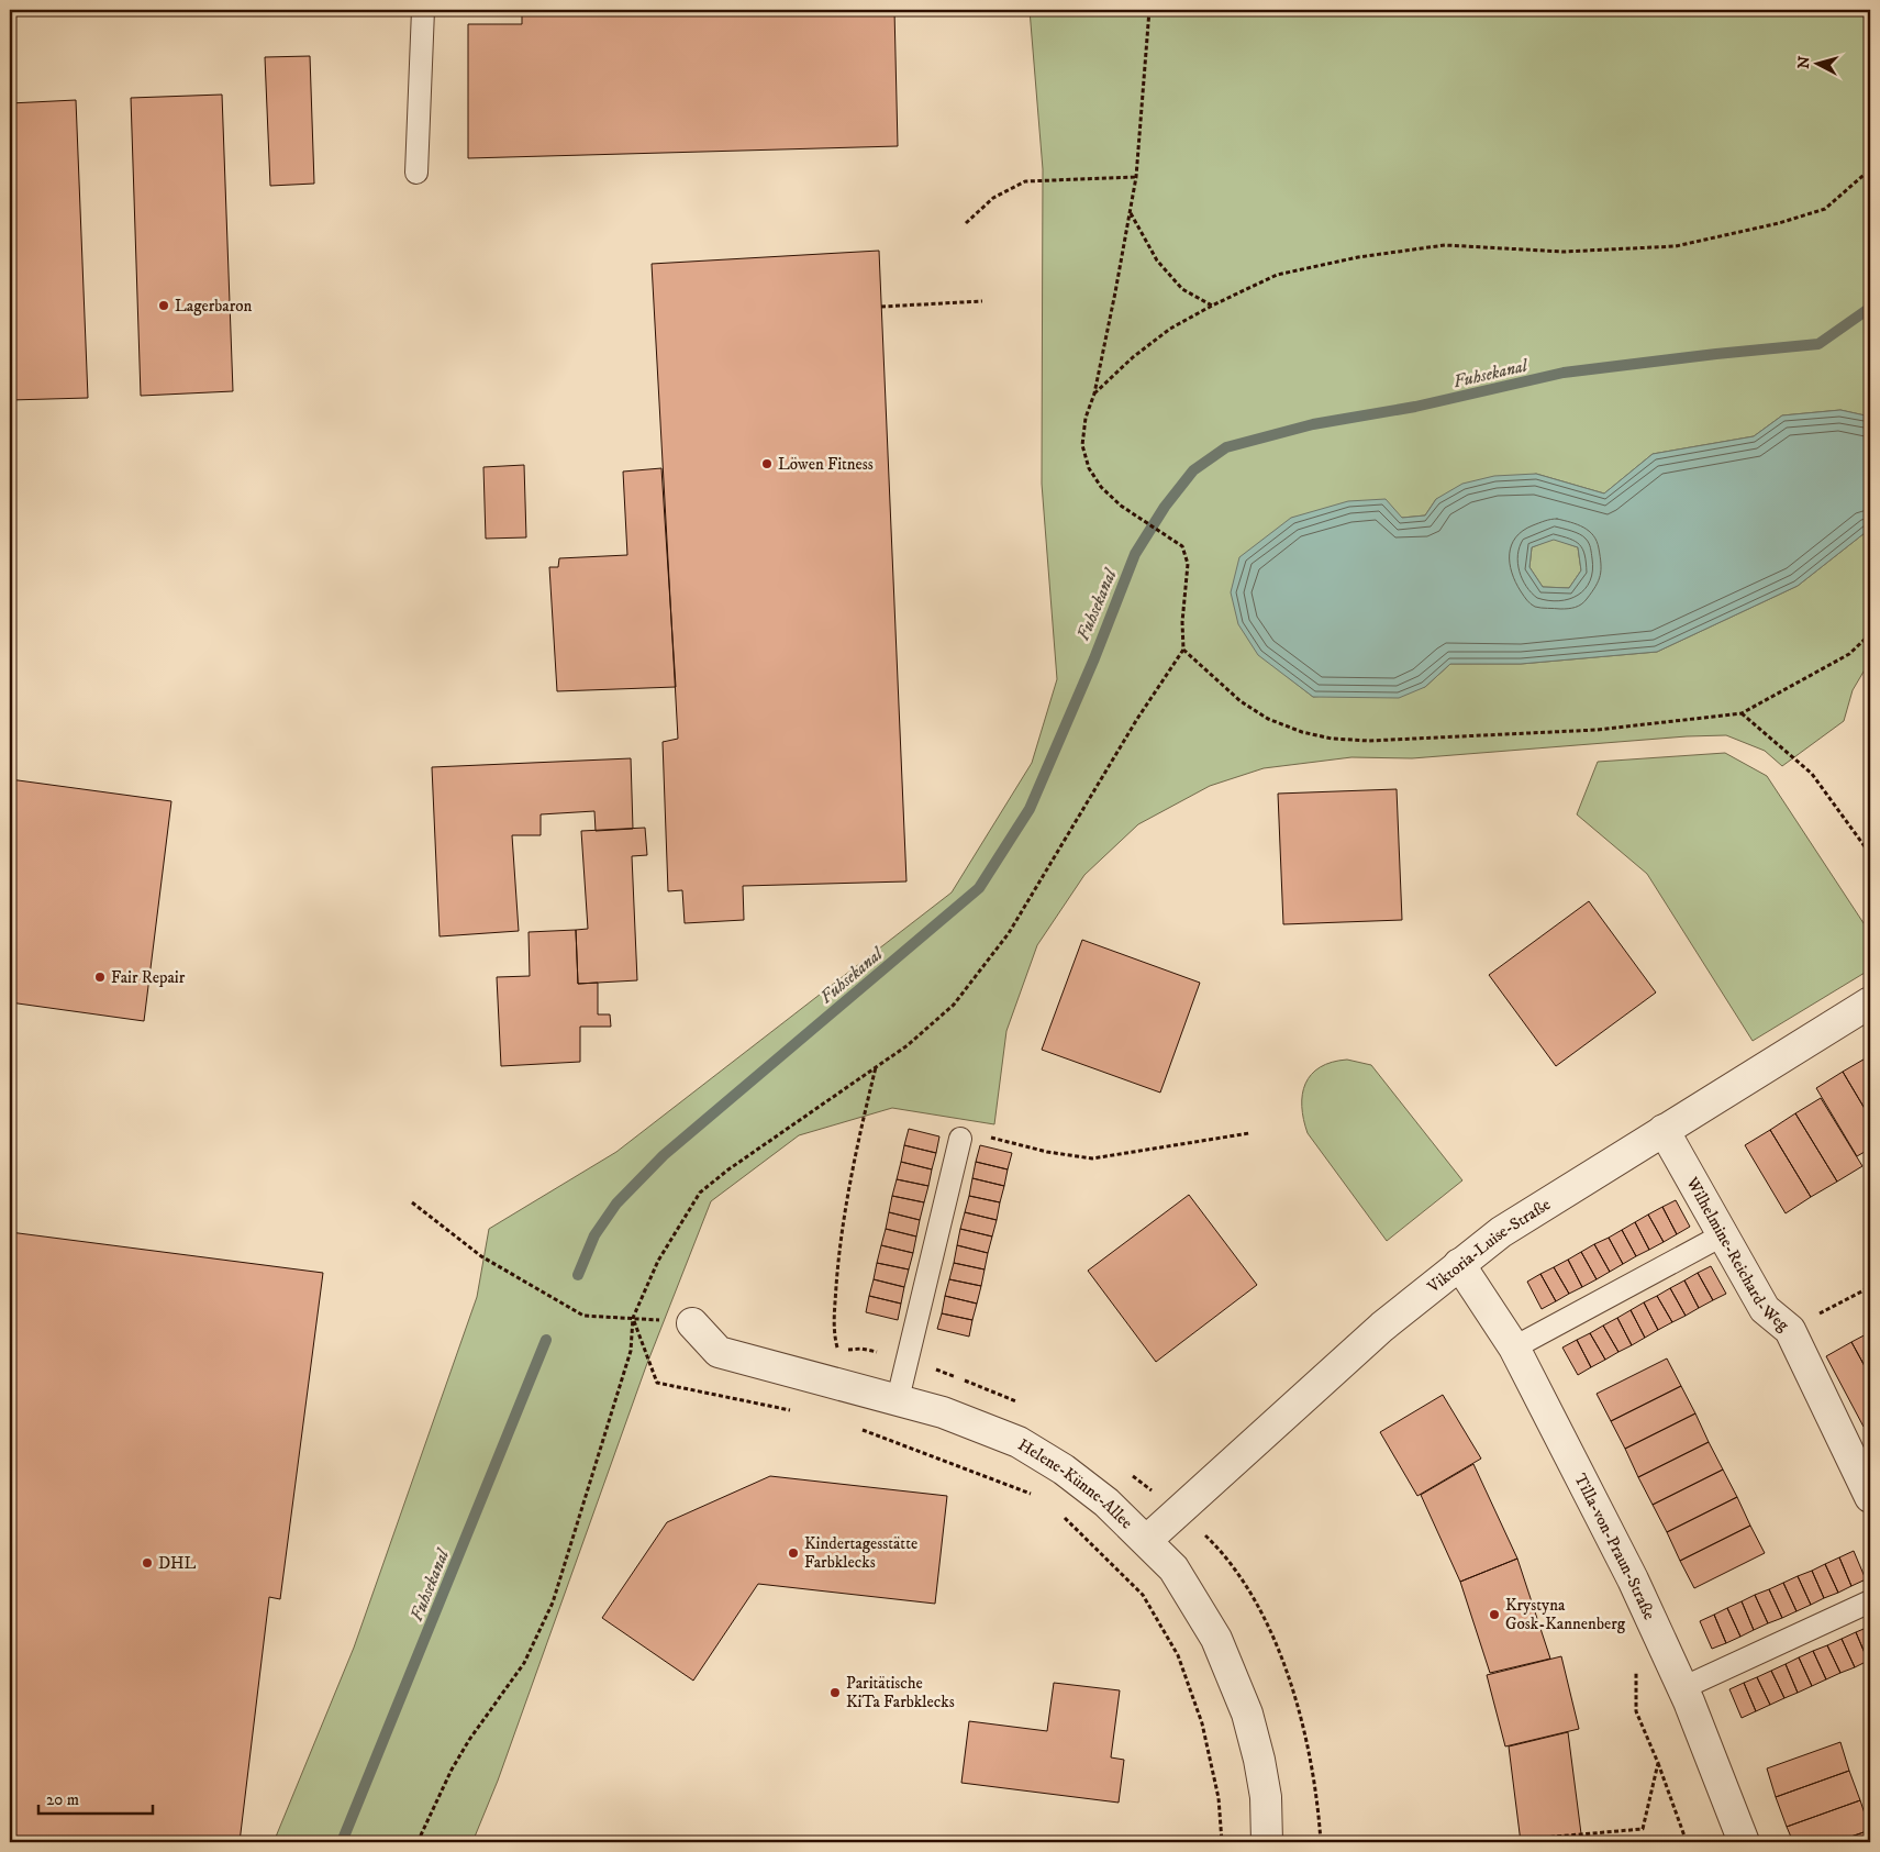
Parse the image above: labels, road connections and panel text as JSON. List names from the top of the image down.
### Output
{
  "streets": {
    "street": [
      "Viktoria-Luise-Straße",
      "Wilhelmine-Reichard-Weg",
      "Helene-Künne-Allee",
      "Tilla-von-Praun-Straße"
    ]
  },
  "crossings": [
    ["Viktoria-Luise-Straße", "Wilhelmine-Reichard-Weg"],
    ["Viktoria-Luise-Straße", "Helene-Künne-Allee"],
    ["Viktoria-Luise-Straße", "Tilla-von-Praun-Straße"]
  ],
  "water": ["Fuhsekanal"],
  "places": [
    "Lagerbaron",
    "Löwen Fitness",
    "Fair Repair",
    "Kindertagesstätte Farbklecks",
    "DHL",
    "Krystyna Gosk-Kannenberg",
    "Paritätische KiTa Farbklecks"
  ],
  "scale_bar": "20 m",
  "north": "left"
}
